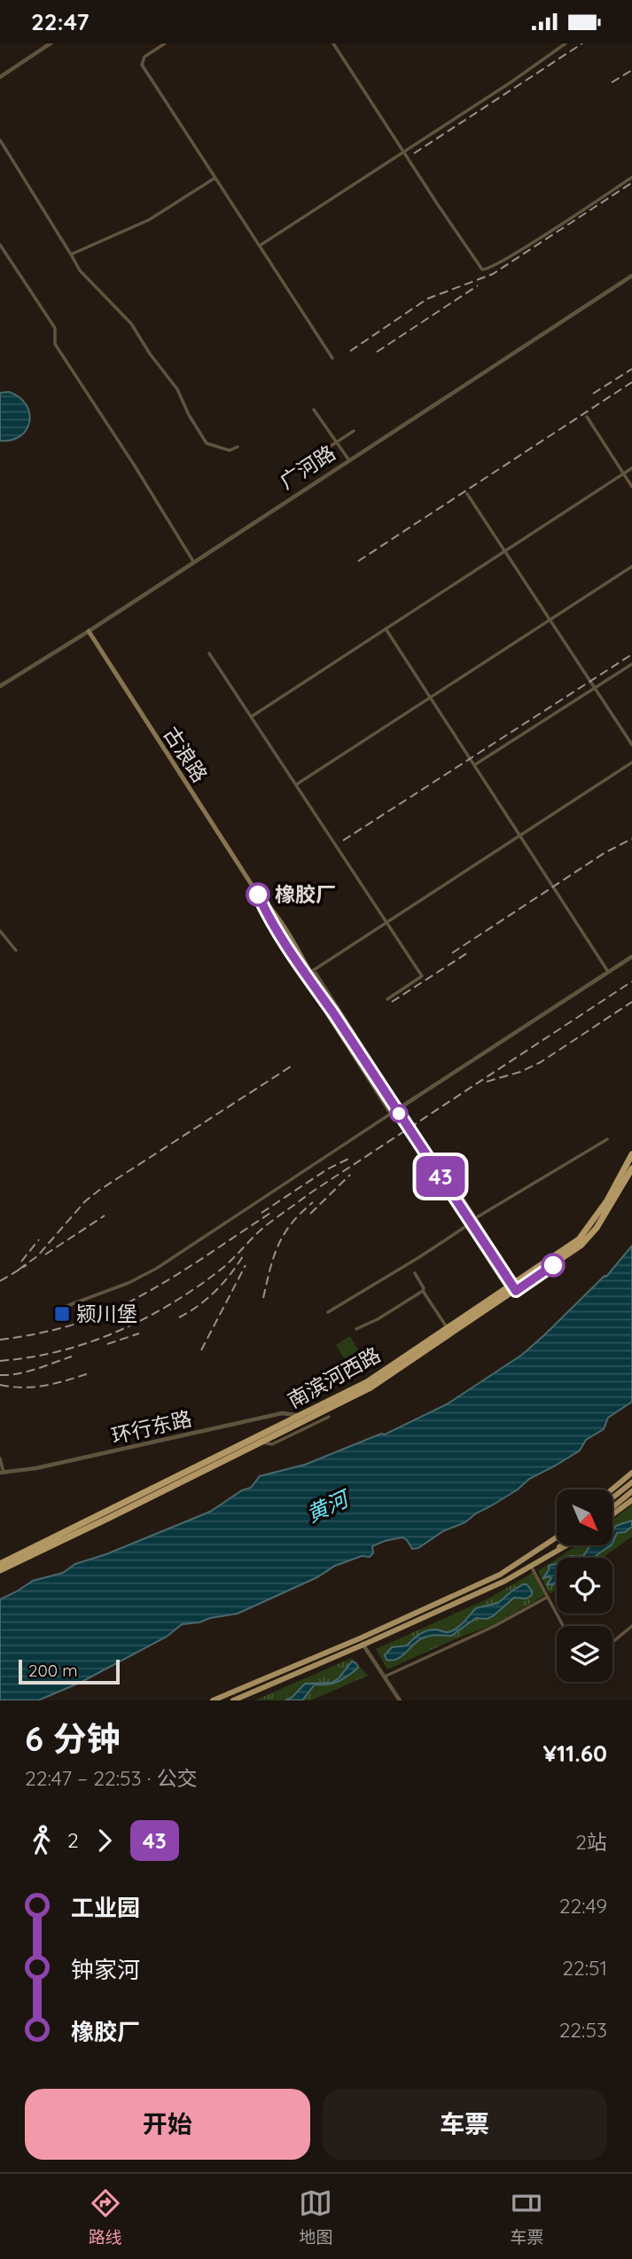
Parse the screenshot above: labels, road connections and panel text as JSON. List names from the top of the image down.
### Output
{
  "streets": {
    "highway": ["南滨河西路"],
    "main road": ["古浪路"],
    "street": ["广河路", "环行东路"]
  },
  "crossings": [
    ["广河路", "古浪路"],
    ["古浪路", "南滨河西路"],
    ["南滨河西路", "环行东路"]
  ],
  "water": ["黄河"],
  "places": {
    "other": ["橡胶厂"],
    "transit": ["颍川堡"]
  },
  "lines": ["bus line 43"],
  "scale_bar": "200 m",
  "north": "bottom right",
  "page": {
    "status": "22:47",
    "on_map": "43",
    "scale": "200 m",
    "heading": ["6 分钟", "22:47 – 22:53 · 公交", "¥11.60"],
    "legs": ["2", "43", "2站"],
    "list": [
      {
        "name": "工业园",
        "value": "22:49"
      },
      {
        "name": "钟家河",
        "value": "22:51"
      },
      {
        "name": "橡胶厂",
        "value": "22:53"
      }
    ],
    "buttons": ["开始", "车票"],
    "tabs": ["路线", "地图", "车票"]
  }
}
